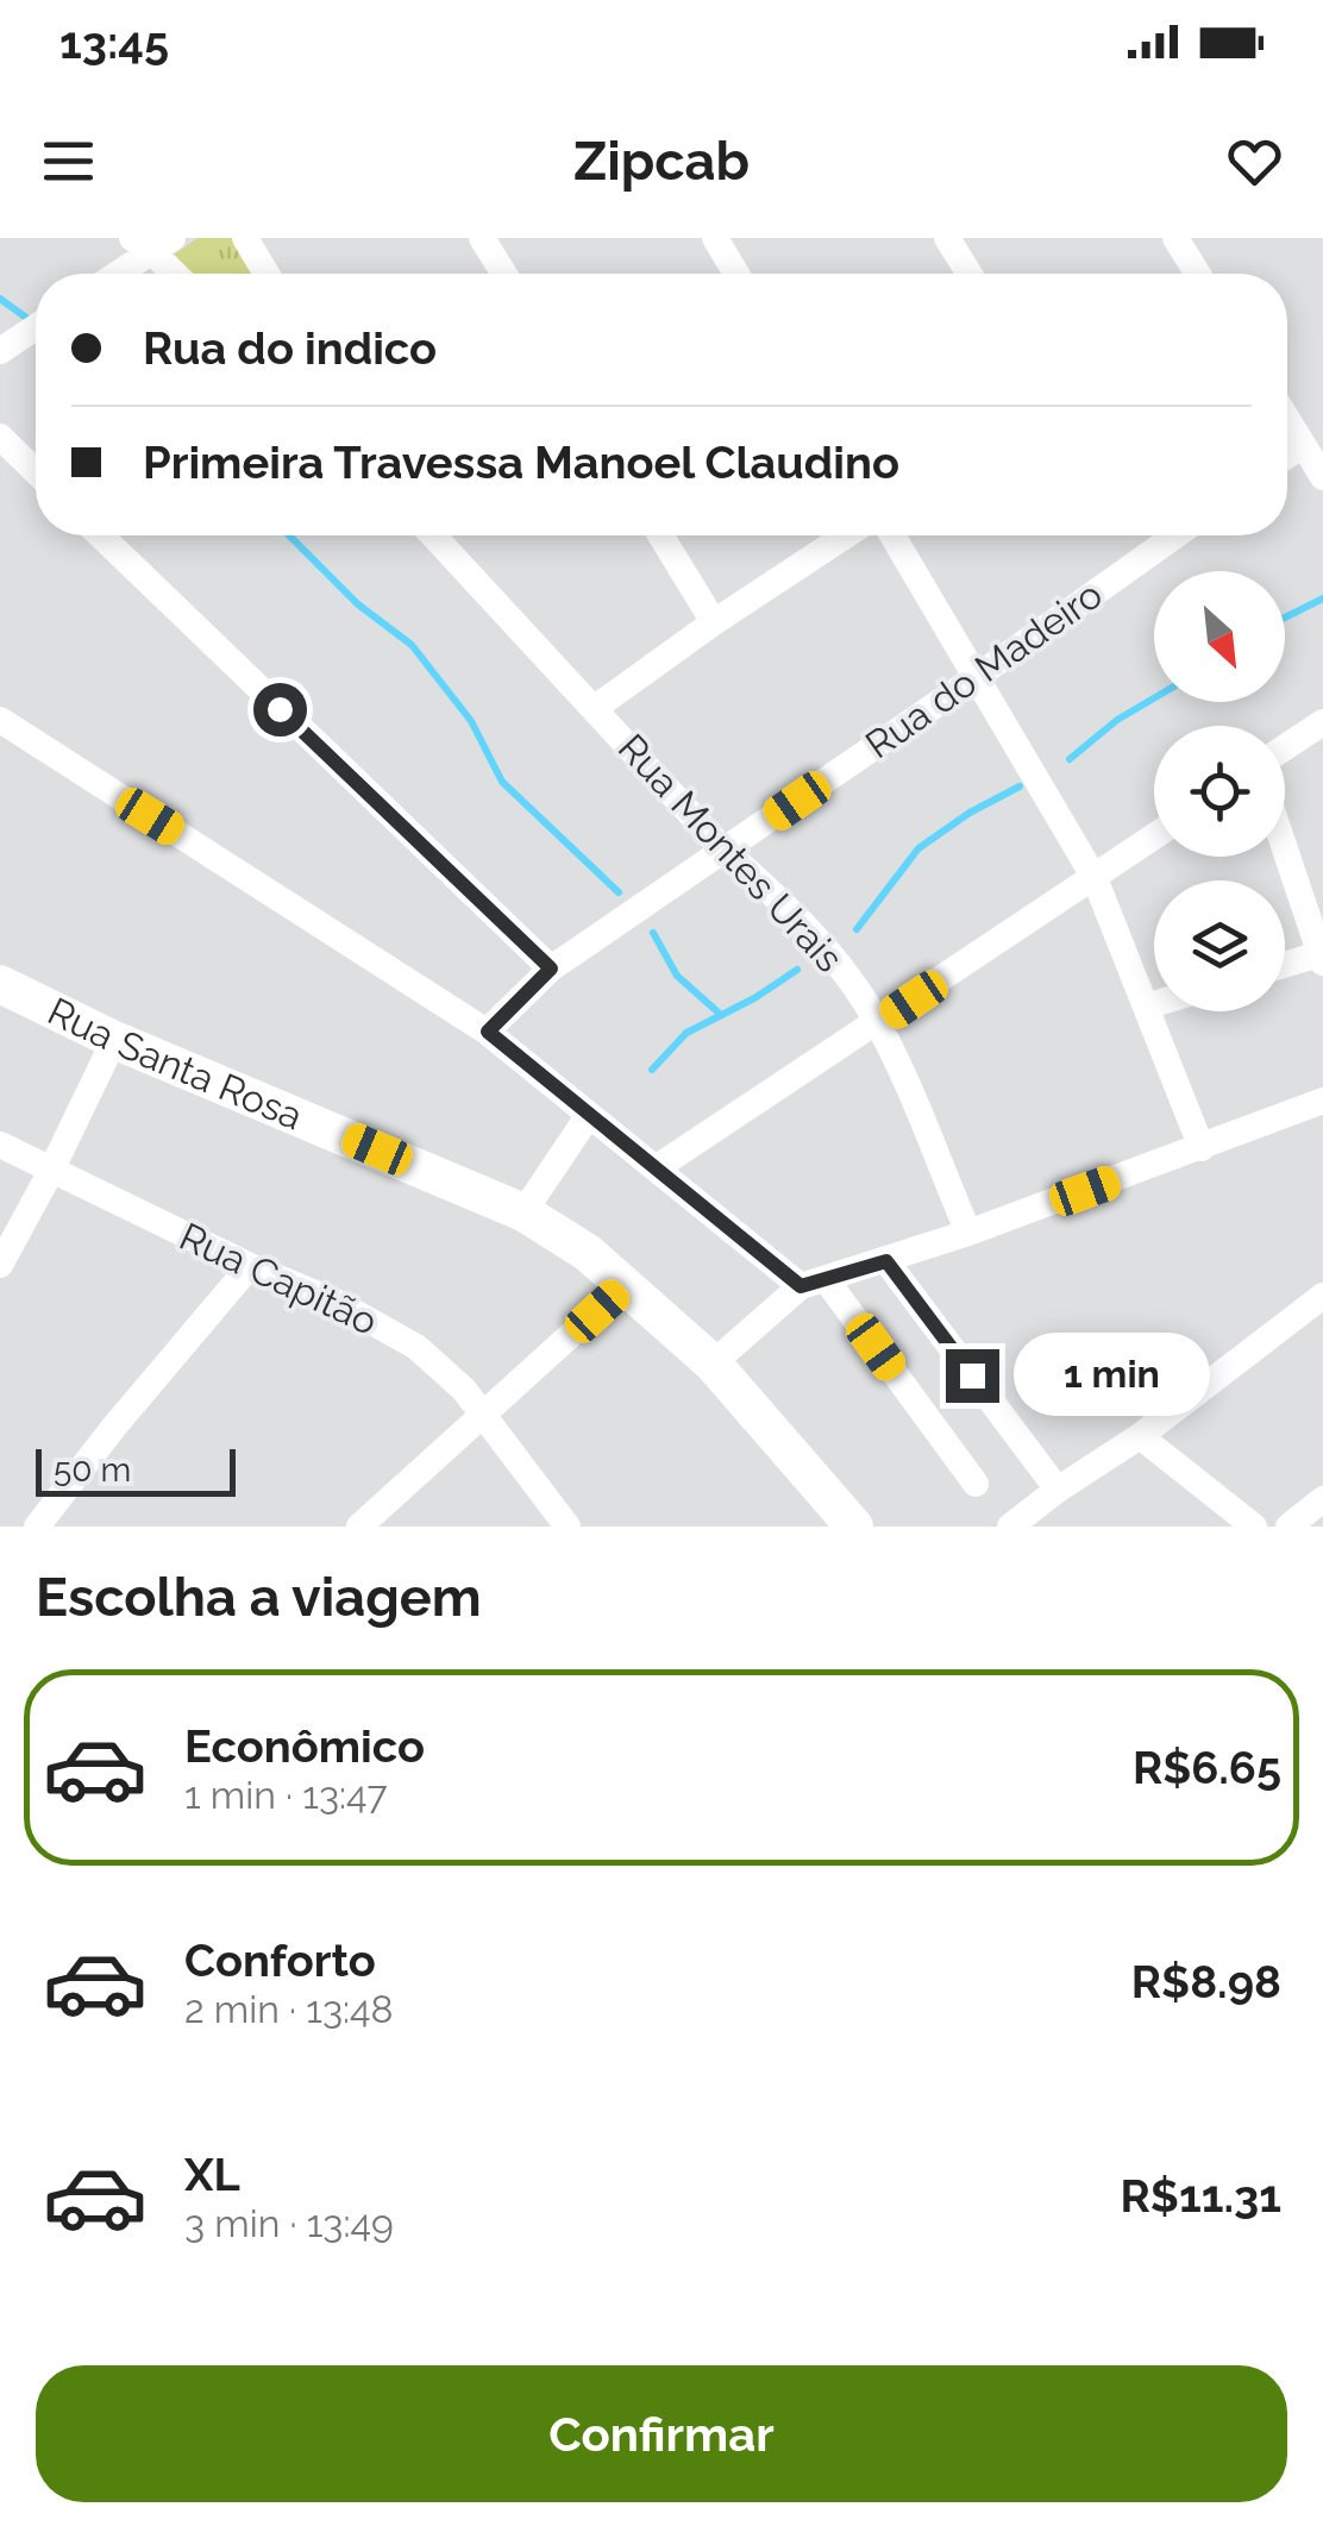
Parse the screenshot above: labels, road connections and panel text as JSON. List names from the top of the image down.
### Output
{
  "streets": {
    "street": [
      "Rua do Madeiro",
      "Rua Montes Urais",
      "Rua Santa Rosa",
      "Rua Capitão"
    ]
  },
  "crossings": [
    ["Rua do Madeiro", "Rua Montes Urais"]
  ],
  "scale_bar": "50 m",
  "north": "bottom right",
  "page": {
    "status": "13:45",
    "header": "Zipcab",
    "banner": ["Rua do indico", "Primeira Travessa Manoel Claudino"],
    "bubble": "1 min",
    "scale": "50 m",
    "heading": "Escolha a viagem",
    "list": [
      {
        "name": "Econômico",
        "note": "1 min · 13:47",
        "value": "R$6.65"
      },
      {
        "name": "Conforto",
        "note": "2 min · 13:48",
        "value": "R$8.98"
      },
      {
        "name": "XL",
        "note": "3 min · 13:49",
        "value": "R$11.31"
      }
    ],
    "buttons": "Confirmar"
  }
}
